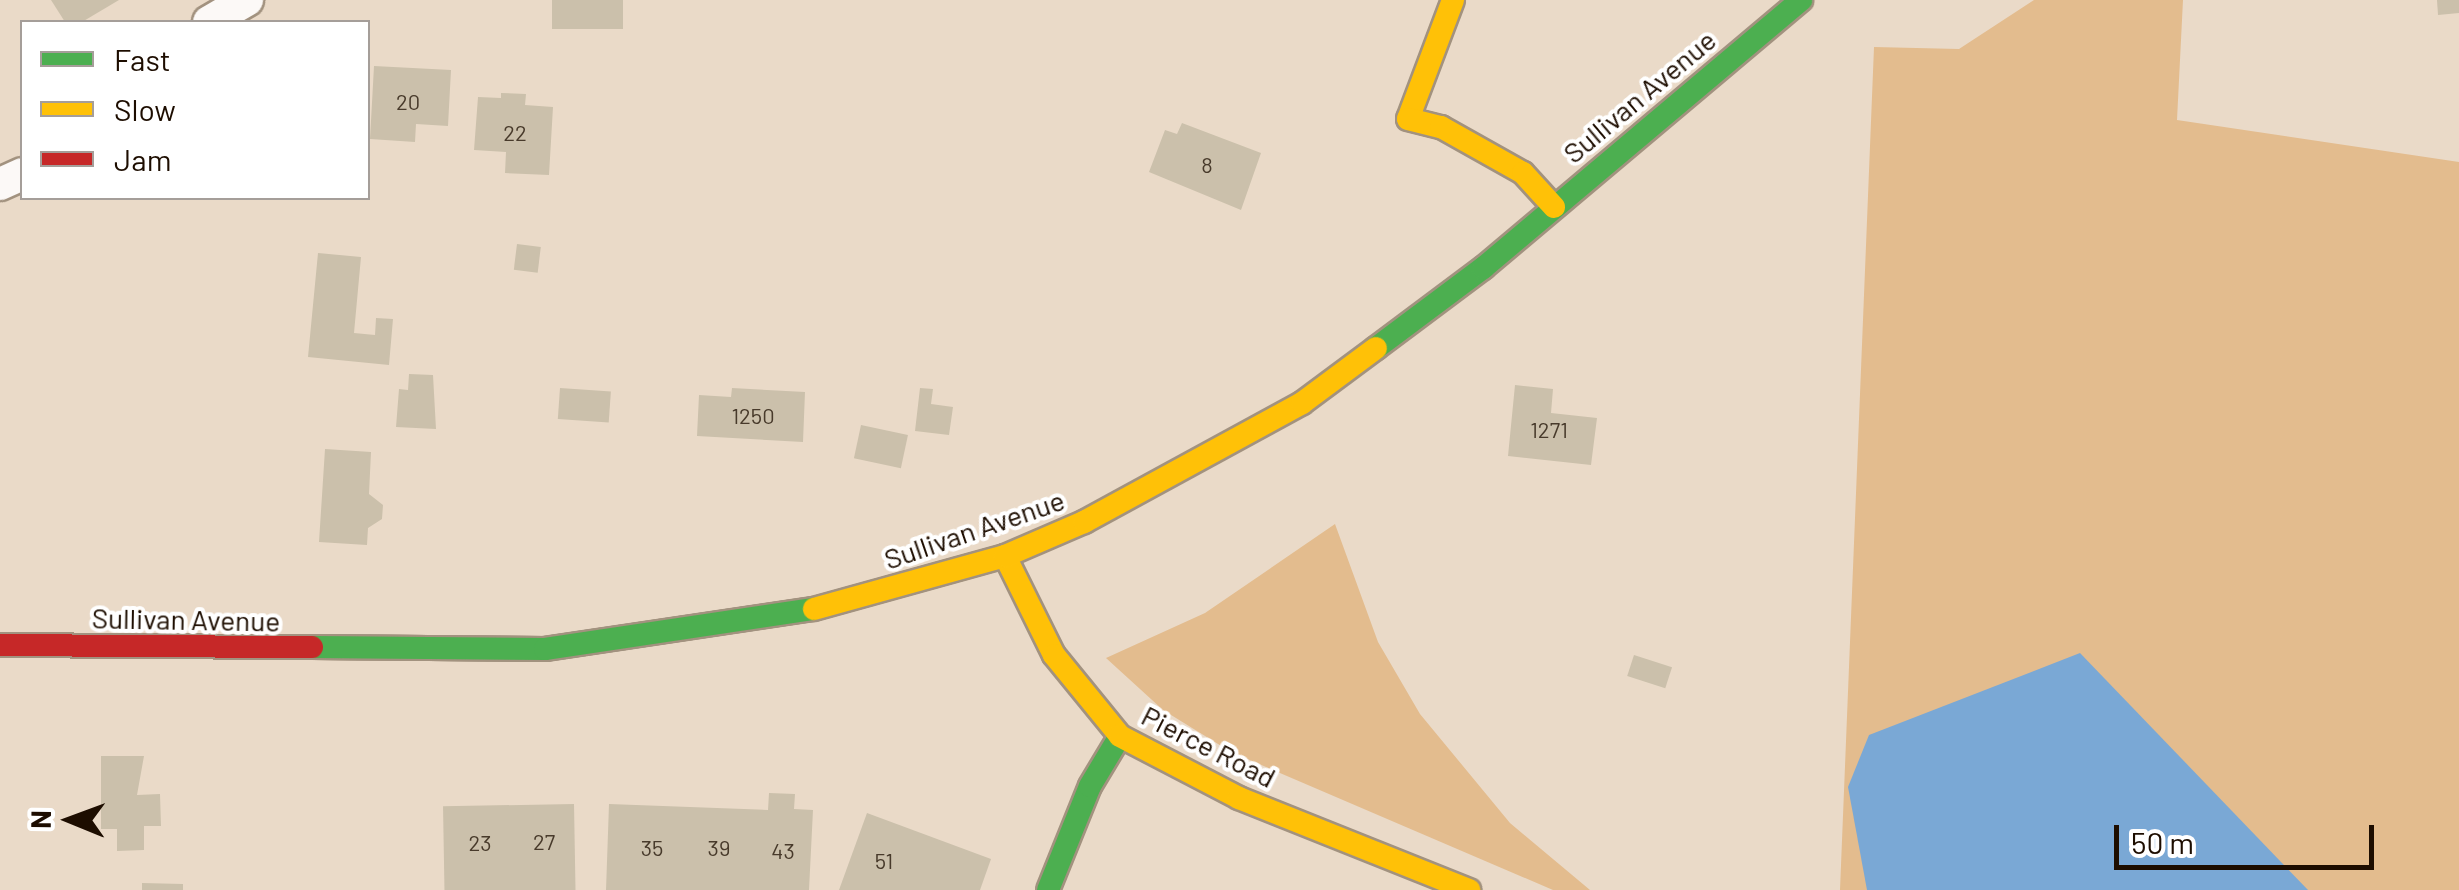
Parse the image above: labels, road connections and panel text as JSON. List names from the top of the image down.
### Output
{
  "streets": {
    "main road": ["Sullivan Avenue", "Pierce Road"]
  },
  "crossings": [
    ["Sullivan Avenue", "Pierce Road"]
  ],
  "house_numbers": [
    "20",
    "22",
    "8",
    "1250",
    "1271",
    "27",
    "23",
    "35",
    "39",
    "43",
    "51"
  ],
  "legend": ["Fast", "Slow", "Jam"],
  "scale_bar": "50 m",
  "north": "left"
}
